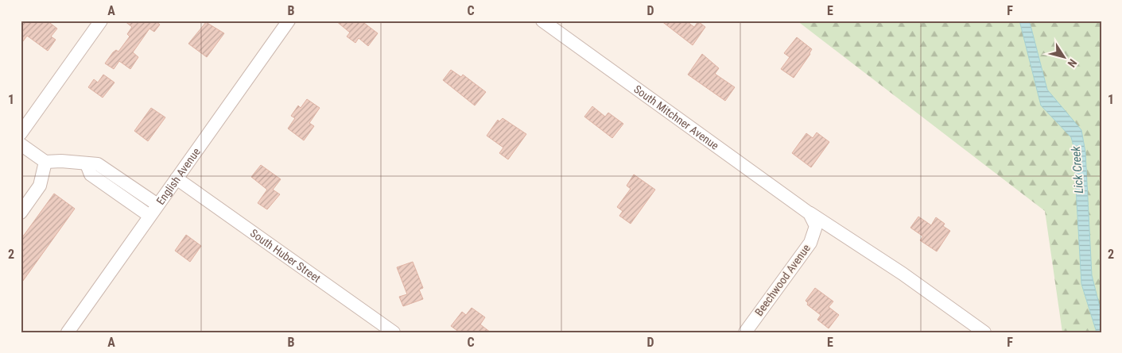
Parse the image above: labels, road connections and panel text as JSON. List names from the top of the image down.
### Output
{
  "streets": {
    "street": [
      "South Mitchner Avenue",
      "English Avenue",
      "South Huber Street",
      "Beechwood Avenue"
    ]
  },
  "crossings": [
    ["South Mitchner Avenue", "Beechwood Avenue"],
    ["English Avenue", "South Huber Street"]
  ],
  "water": ["Lick Creek"],
  "north": "bottom right",
  "grid": {
    "columns": [
      "A",
      "B",
      "C",
      "D",
      "E",
      "F"
    ],
    "rows": ["1", "2"]
  }
}
